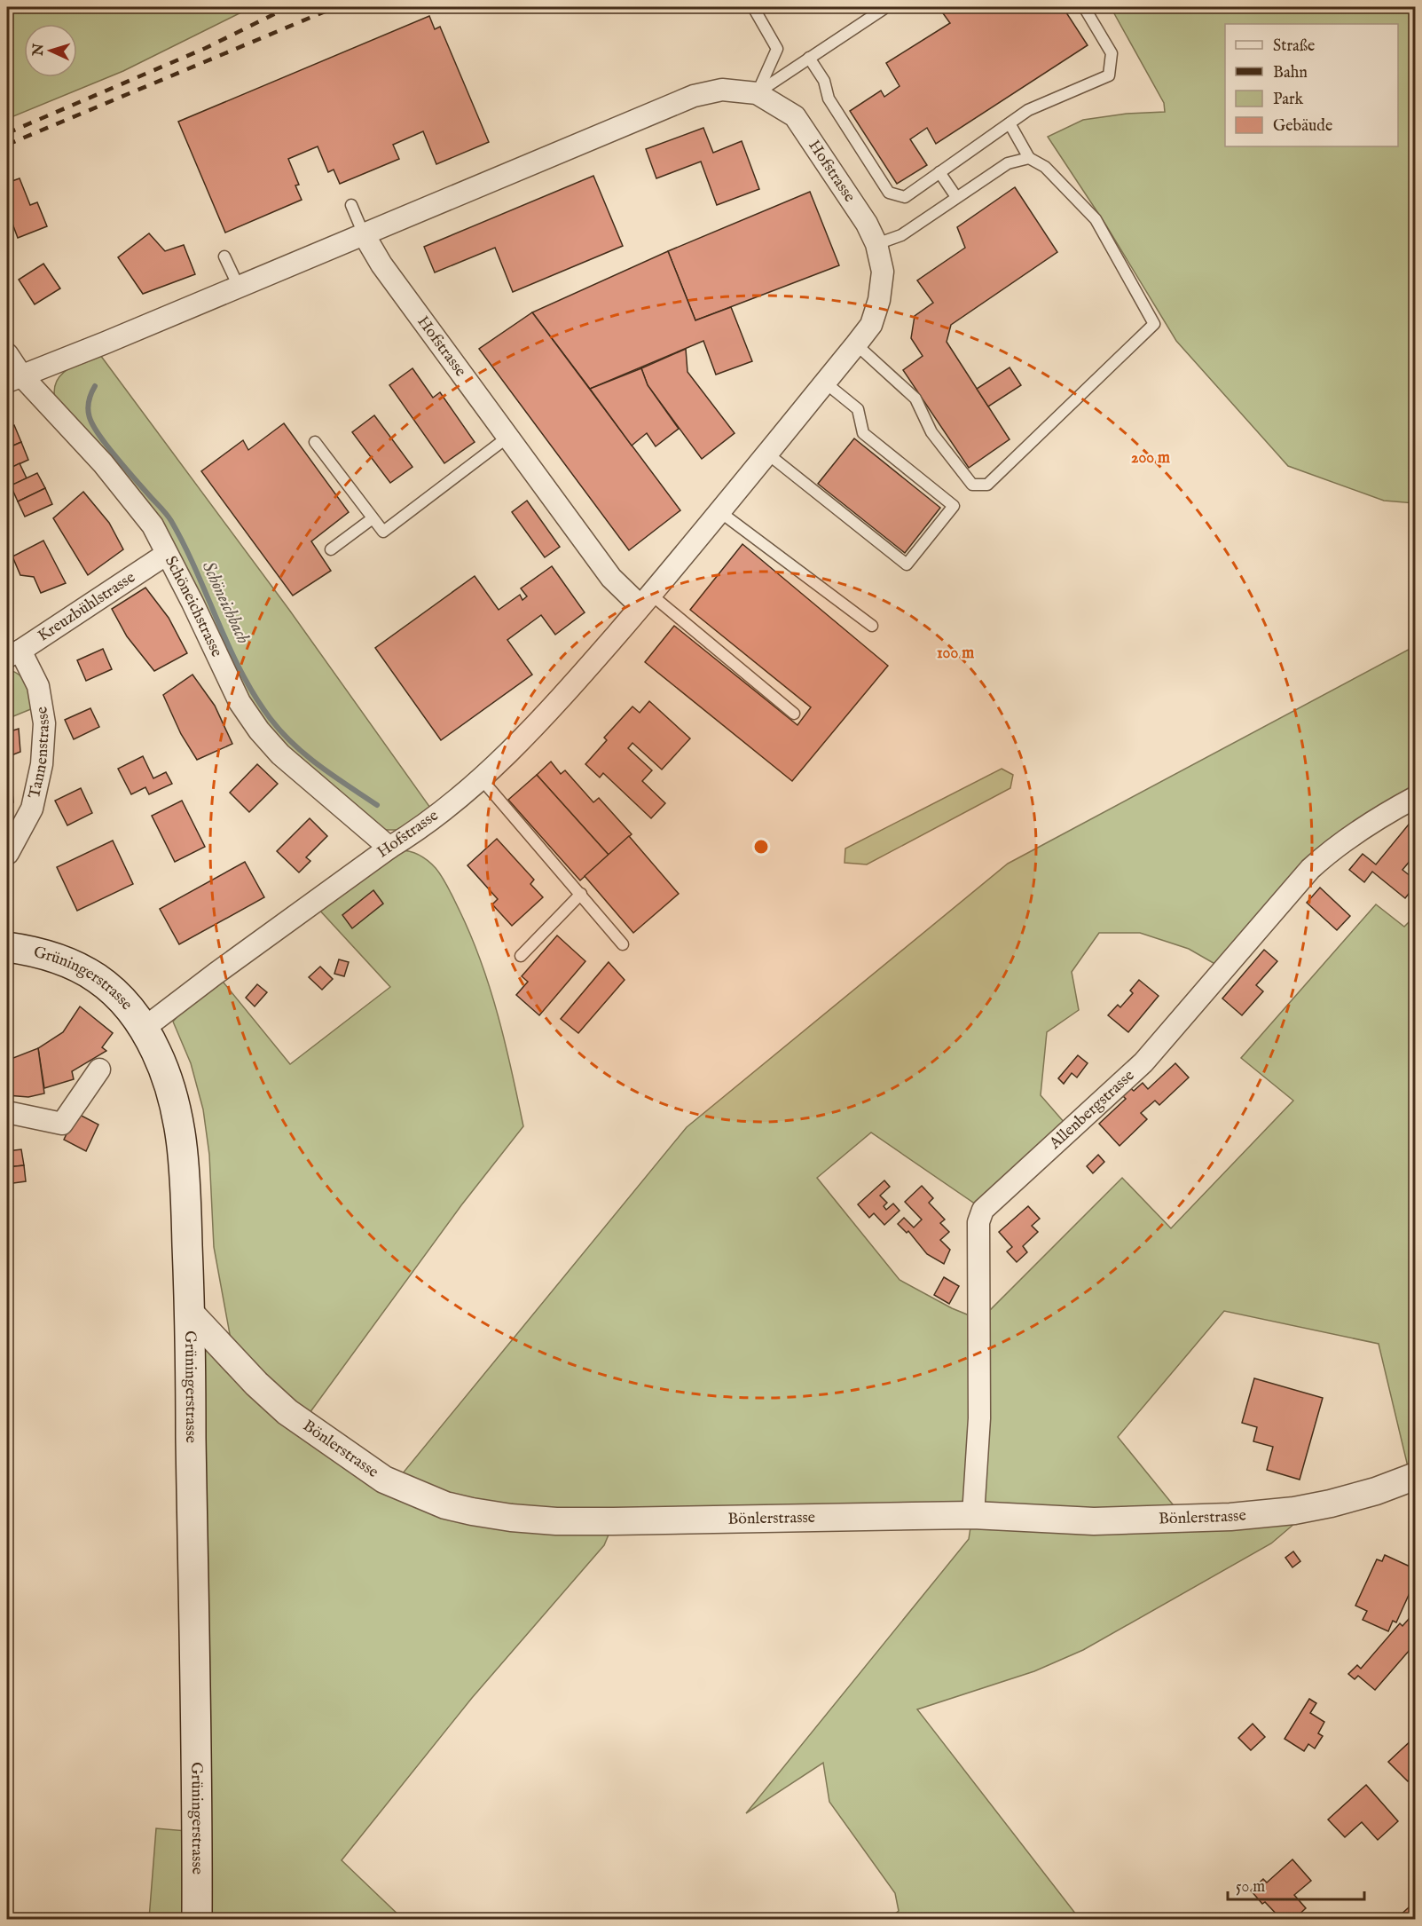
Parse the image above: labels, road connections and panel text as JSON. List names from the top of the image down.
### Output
{
  "streets": {
    "main road": ["Grüningerstrasse"],
    "street": [
      "Hofstrasse",
      "Kreuzbühlstrasse",
      "Schöneichstrasse",
      "Tannenstrasse",
      "Allenbergstrasse",
      "Bönlerstrasse"
    ]
  },
  "crossings": [
    ["Hofstrasse", "Schöneichstrasse"],
    ["Hofstrasse", "Grüningerstrasse"],
    ["Kreuzbühlstrasse", "Schöneichstrasse"],
    ["Kreuzbühlstrasse", "Tannenstrasse"],
    ["Grüningerstrasse", "Bönlerstrasse"],
    ["Allenbergstrasse", "Bönlerstrasse"]
  ],
  "water": ["Schöneichbach"],
  "legend": [
    "Straße",
    "Bahn",
    "Park",
    "Gebäude"
  ],
  "scale_bar": "50 m",
  "north": "left",
  "rings": ["200 m", "100 m"]
}
